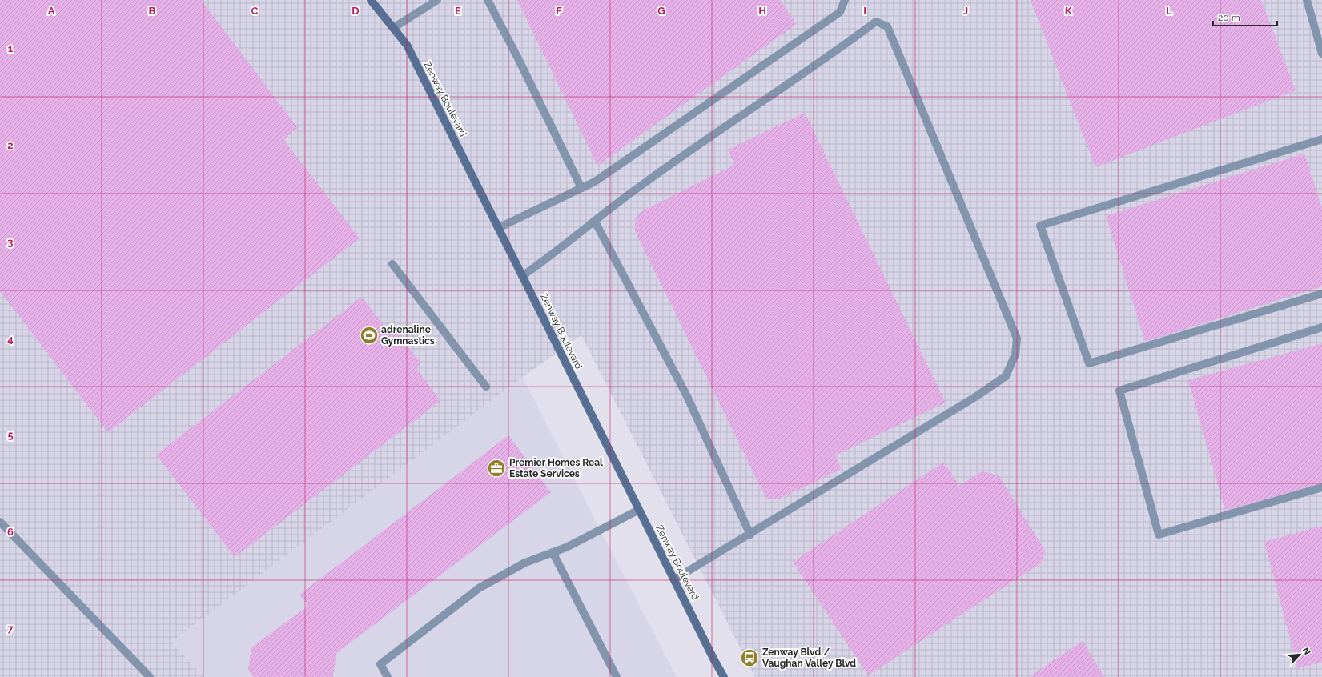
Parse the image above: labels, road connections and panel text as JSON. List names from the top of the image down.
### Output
{
  "streets": {
    "street": ["Zenway Boulevard"]
  },
  "places": {
    "sports": ["adrenaline Gymnastics"],
    "office": ["Premier Homes Real Estate Services"],
    "bus stop": ["Zenway Blvd / Vaughan Valley Blvd"]
  },
  "scale_bar": "20 m",
  "north": "top right",
  "grid": {
    "columns": [
      "A",
      "B",
      "C",
      "D",
      "E",
      "F",
      "G",
      "H",
      "I",
      "J",
      "K",
      "L"
    ],
    "rows": [
      "1",
      "2",
      "3",
      "4",
      "5",
      "6",
      "7"
    ]
  }
}
